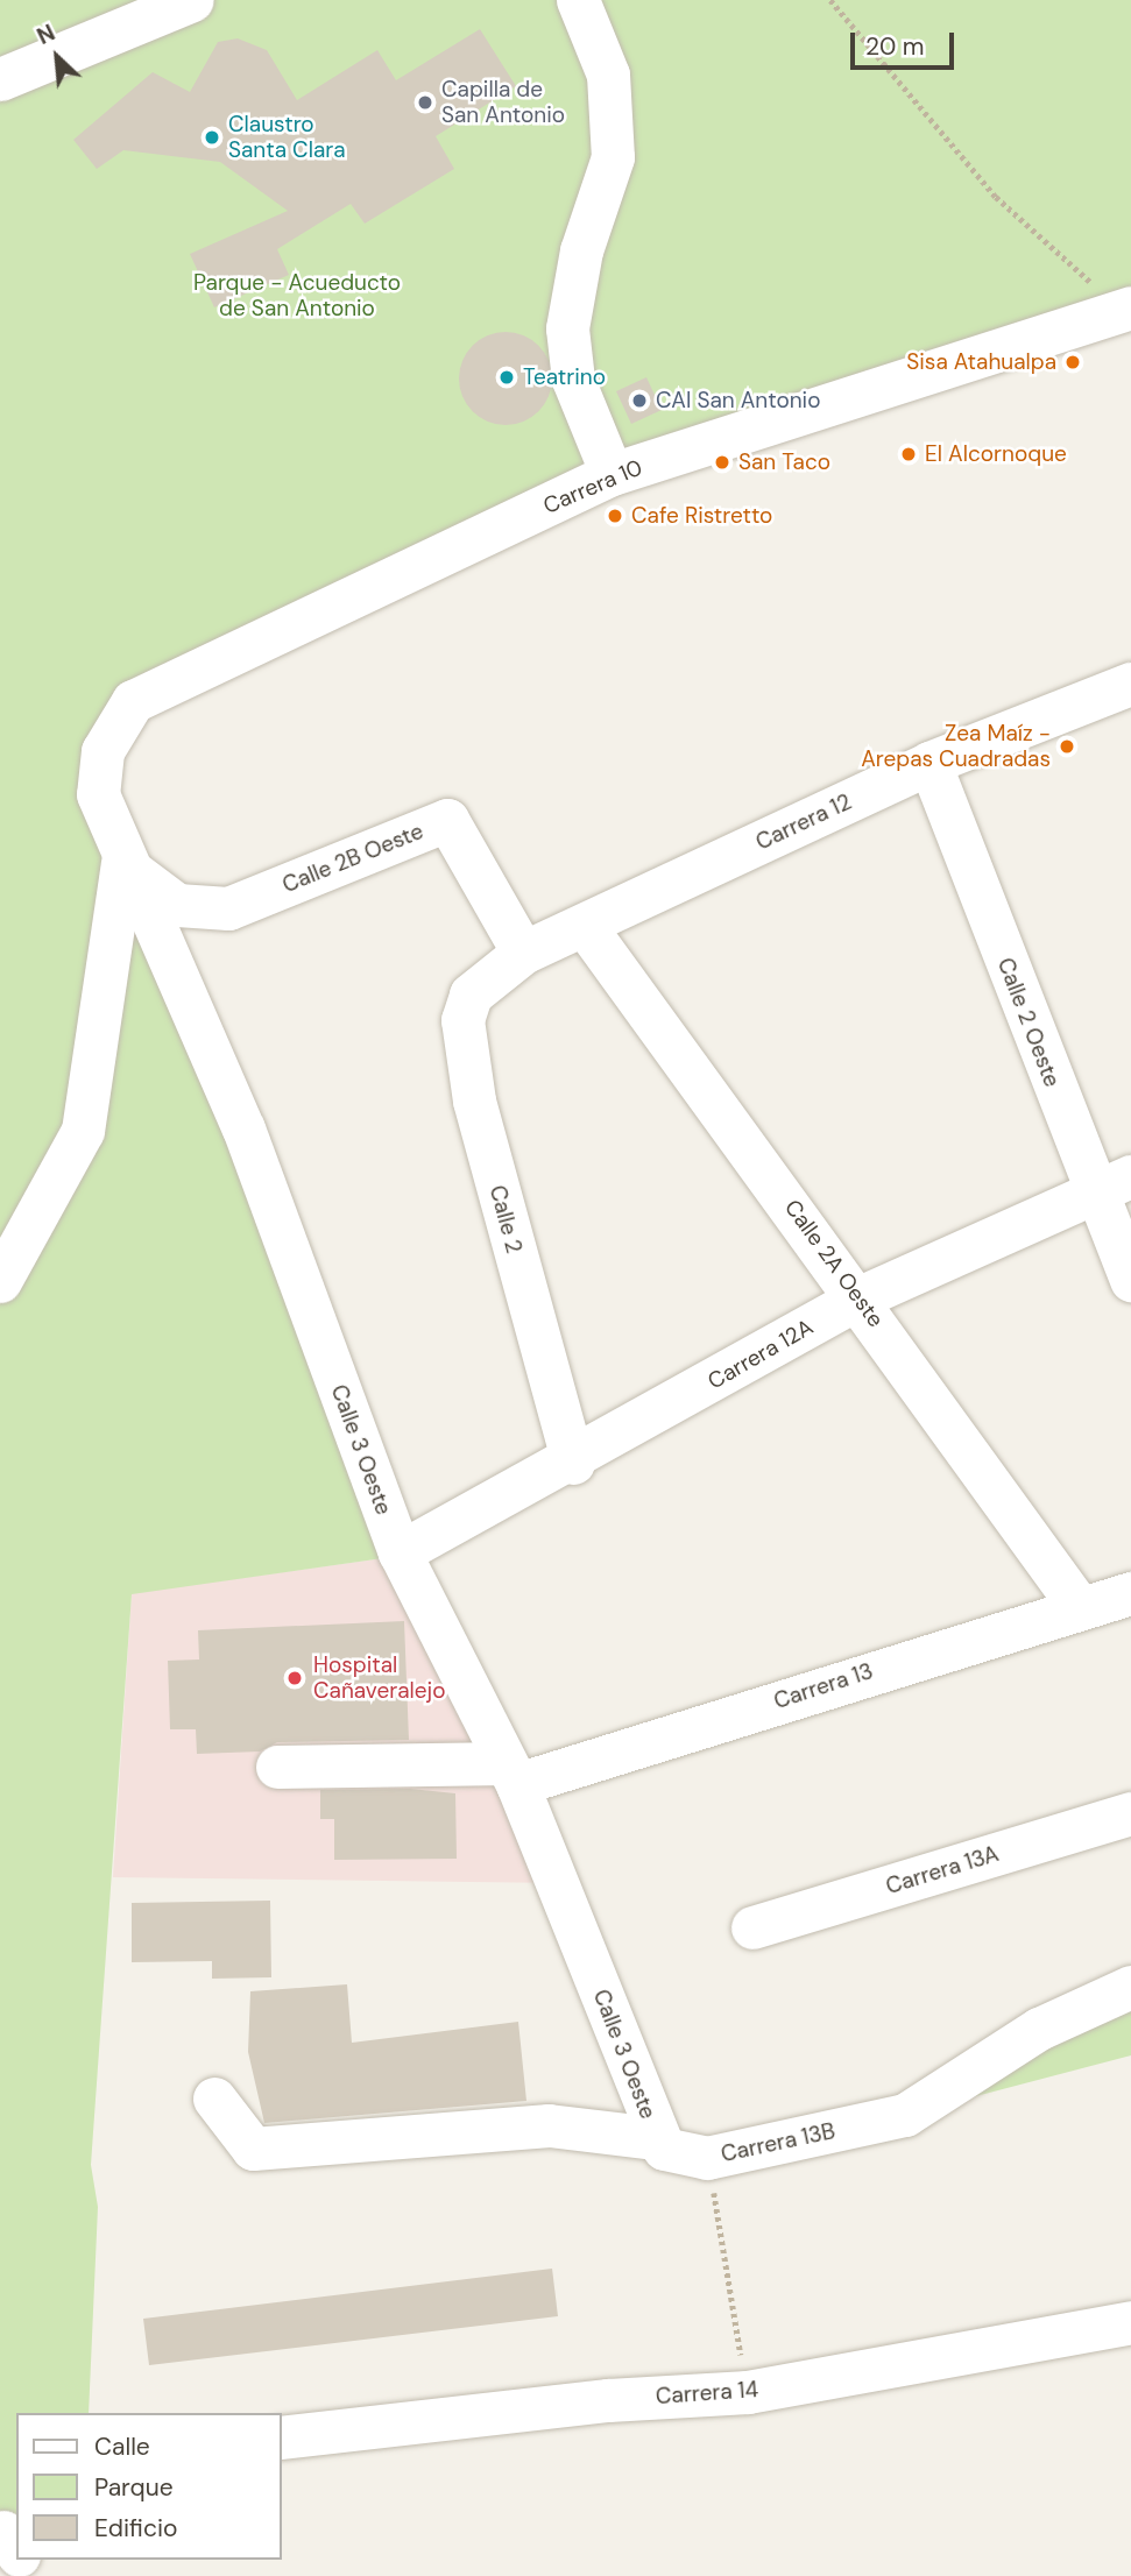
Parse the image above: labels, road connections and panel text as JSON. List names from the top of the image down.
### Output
{
  "streets": {
    "street": [
      "Carrera 10",
      "Carrera 12",
      "Calle 2B Oeste",
      "Calle 2 Oeste",
      "Calle 2",
      "Calle 2A Oeste",
      "Carrera 12A",
      "Calle 3 Oeste",
      "Carrera 13",
      "Carrera 13A",
      "Carrera 13B",
      "Carrera 14"
    ]
  },
  "crossings": [
    ["Carrera 10", "Calle 3 Oeste"],
    ["Carrera 12", "Calle 2B Oeste"],
    ["Carrera 12", "Calle 2 Oeste"],
    ["Carrera 12", "Calle 2"],
    ["Carrera 12", "Calle 2A Oeste"],
    ["Calle 2B Oeste", "Calle 3 Oeste"],
    ["Calle 2 Oeste", "Carrera 12A"],
    ["Calle 2", "Carrera 12A"],
    ["Calle 2A Oeste", "Carrera 12A"],
    ["Calle 2A Oeste", "Carrera 13"],
    ["Carrera 12A", "Calle 3 Oeste"],
    ["Calle 3 Oeste", "Carrera 13"],
    ["Calle 3 Oeste", "Carrera 13B"]
  ],
  "parks": ["Parque - Acueducto de San Antonio"],
  "places": [
    "Capilla de San Antonio",
    "Claustro Santa Clara",
    "Sisa Atahualpa",
    "Teatrino",
    "CAI San Antonio",
    "El Alcornoque",
    "San Taco",
    "Cafe Ristretto",
    "Zea Maíz - Arepas Cuadradas",
    "Hospital Cañaveralejo"
  ],
  "legend": ["Calle", "Parque", "Edificio"],
  "scale_bar": "20 m",
  "north": "top left"
}
